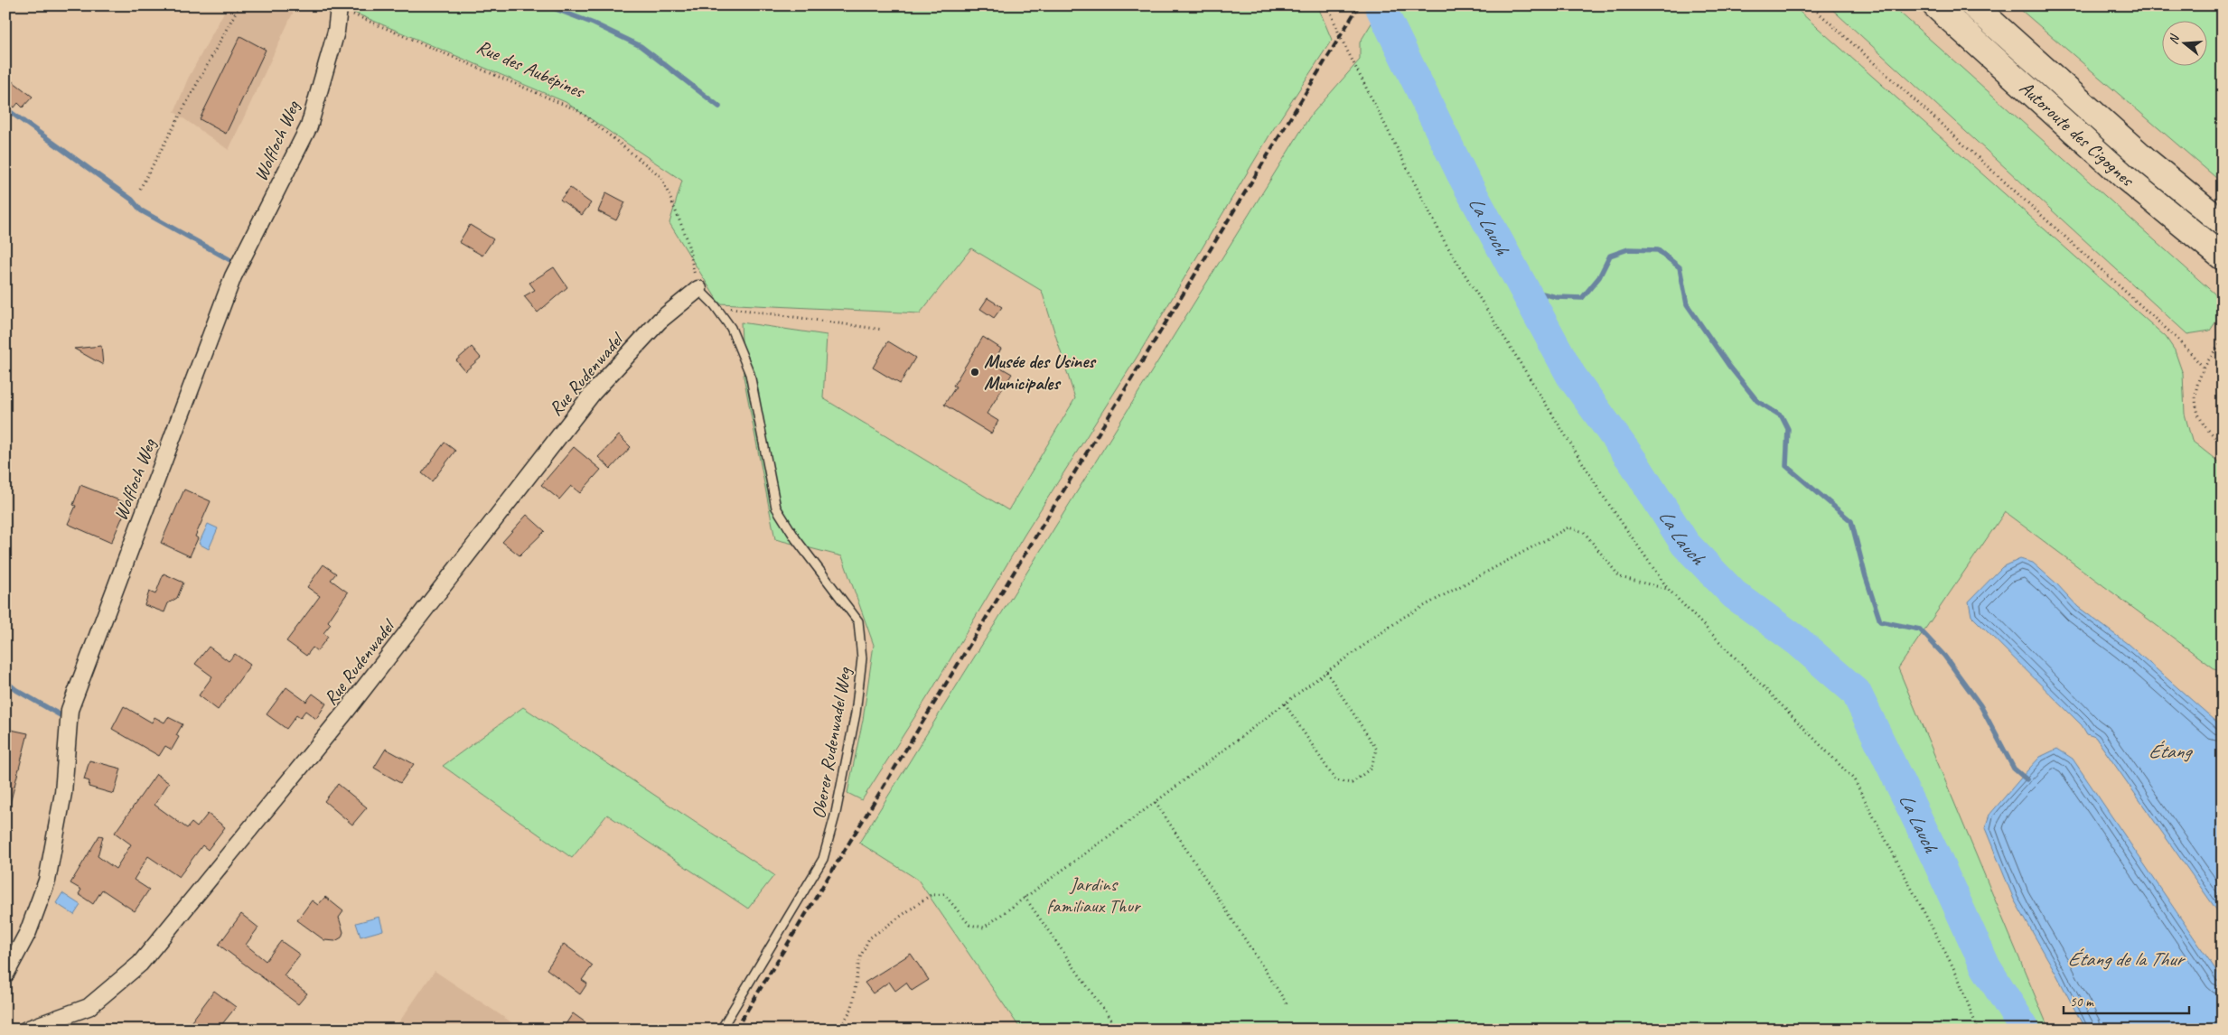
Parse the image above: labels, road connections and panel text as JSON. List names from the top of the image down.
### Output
{
  "streets": {
    "highway": ["Autoroute des Cigognes"],
    "street": ["Wolfloch Weg", "Rue Rudenwadel"],
    "lane": ["Oberer Rudenwadel Weg"],
    "path": ["Rue des Aubépines"]
  },
  "crossings": [
    ["Rue des Aubépines", "Wolfloch Weg"],
    ["Rue des Aubépines", "Rue Rudenwadel"],
    ["Rue des Aubépines", "Oberer Rudenwadel Weg"],
    ["Rue Rudenwadel", "Oberer Rudenwadel Weg"]
  ],
  "water": ["La Lauch", "Étang", "Étang de la Thur"],
  "parks": ["Jardins familiaux Thur"],
  "places": ["Musée des Usines Municipales"],
  "scale_bar": "50 m",
  "north": "left"
}
